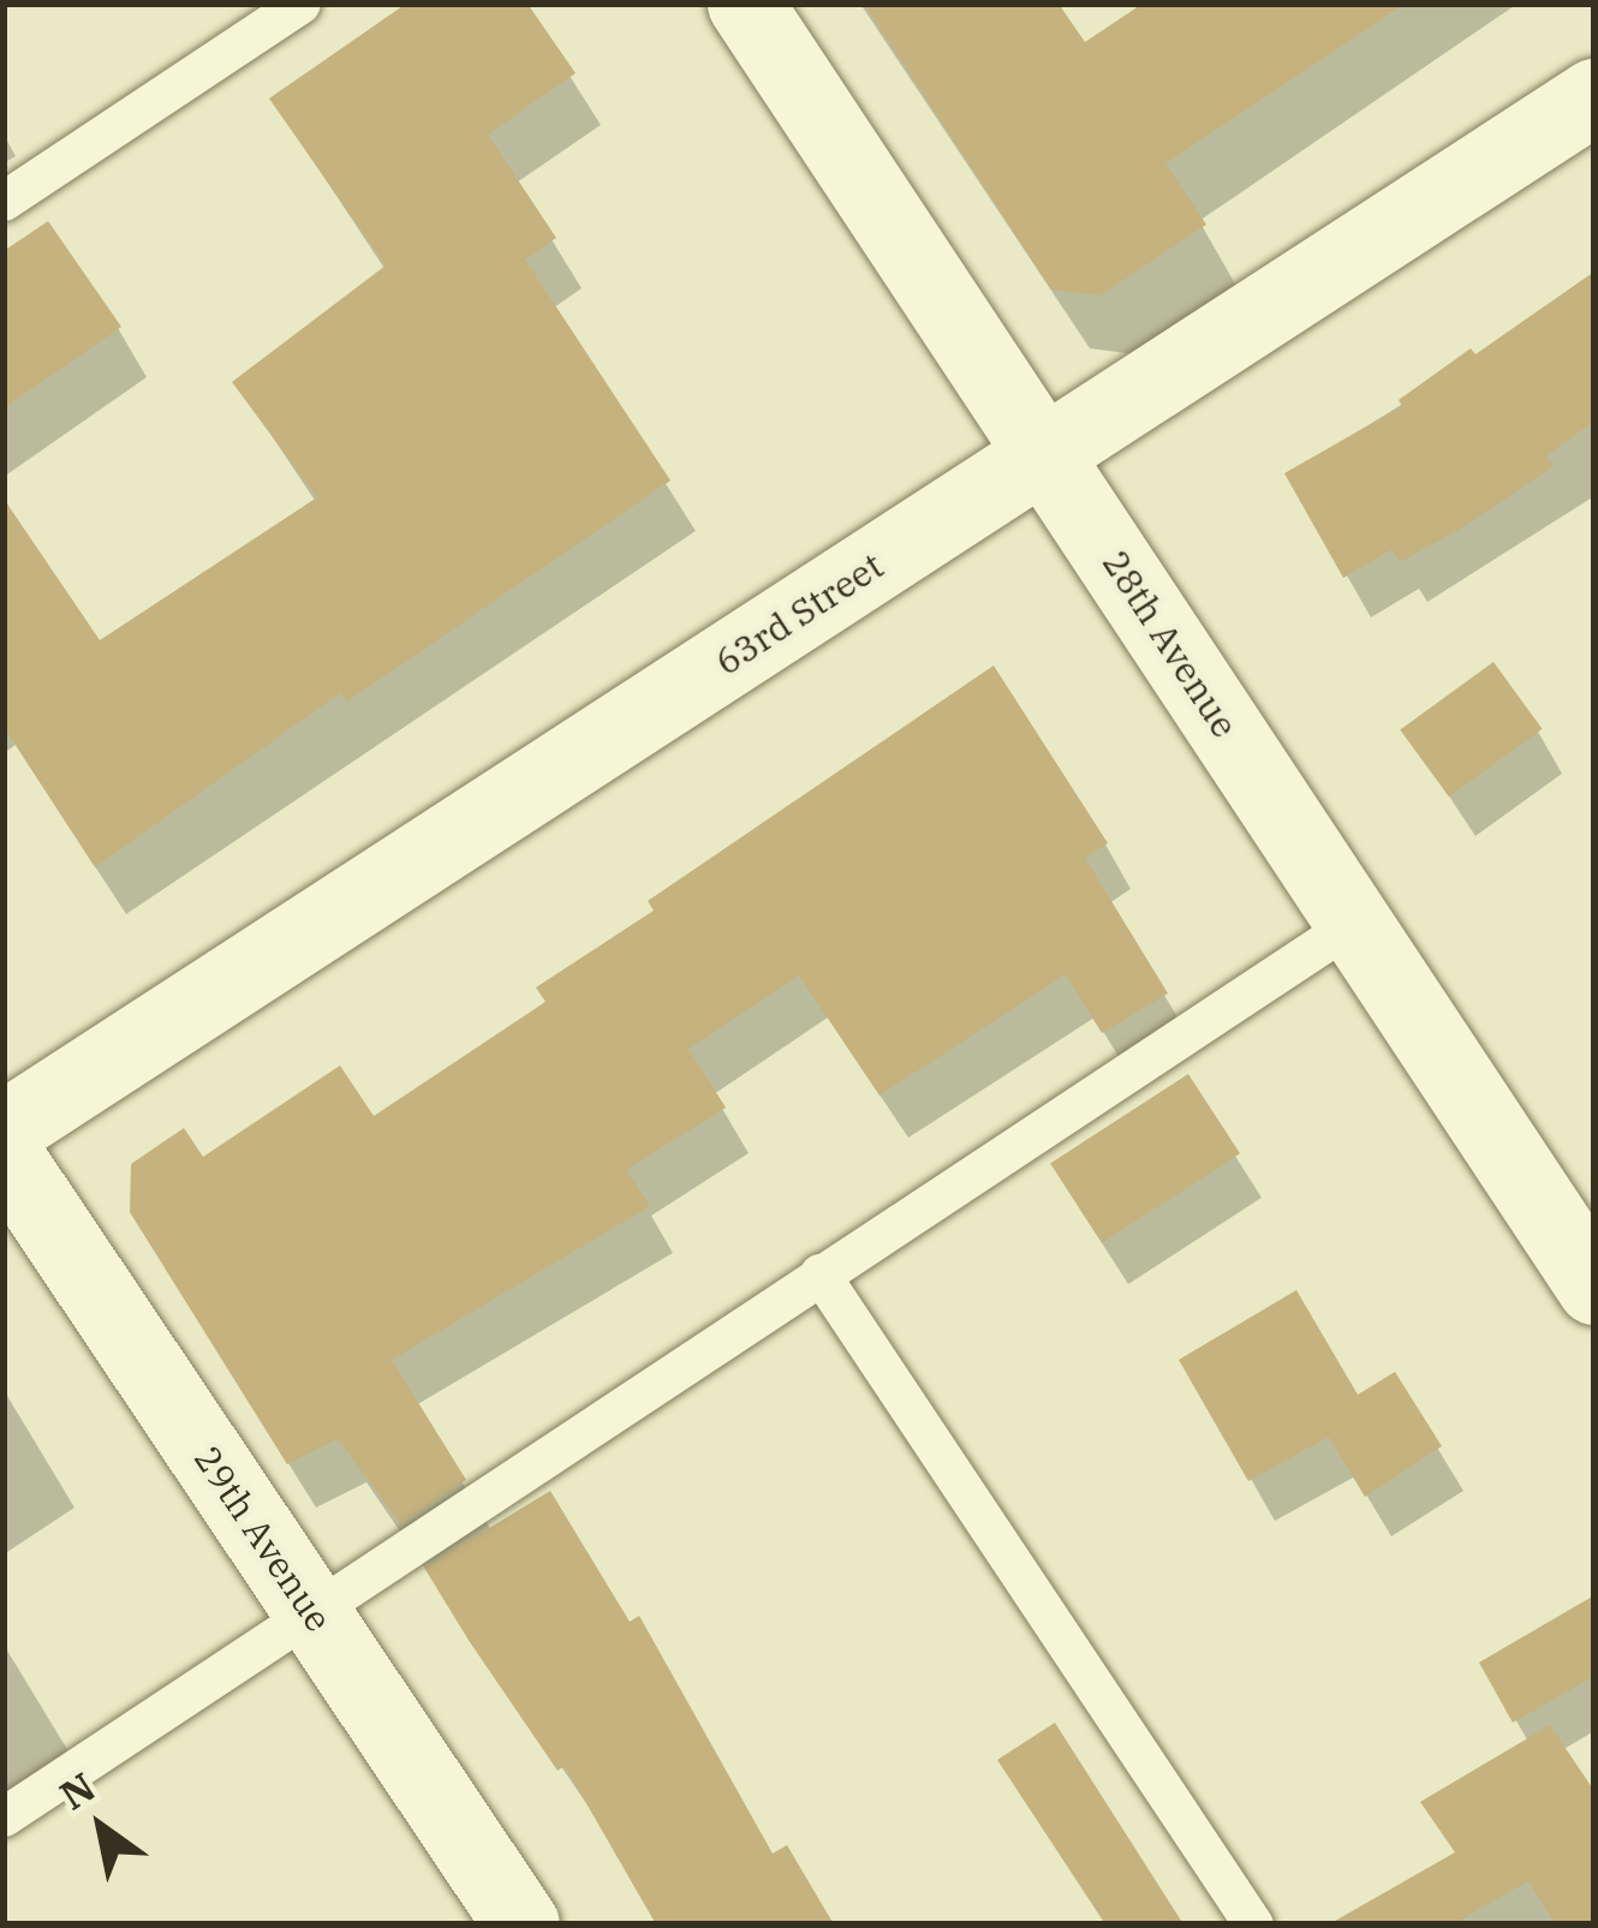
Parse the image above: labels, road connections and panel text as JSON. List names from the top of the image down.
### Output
{
  "streets": {
    "street": ["63rd Street", "28th Avenue", "29th Avenue"]
  },
  "crossings": [
    ["63rd Street", "28th Avenue"]
  ],
  "north": "top left"
}
